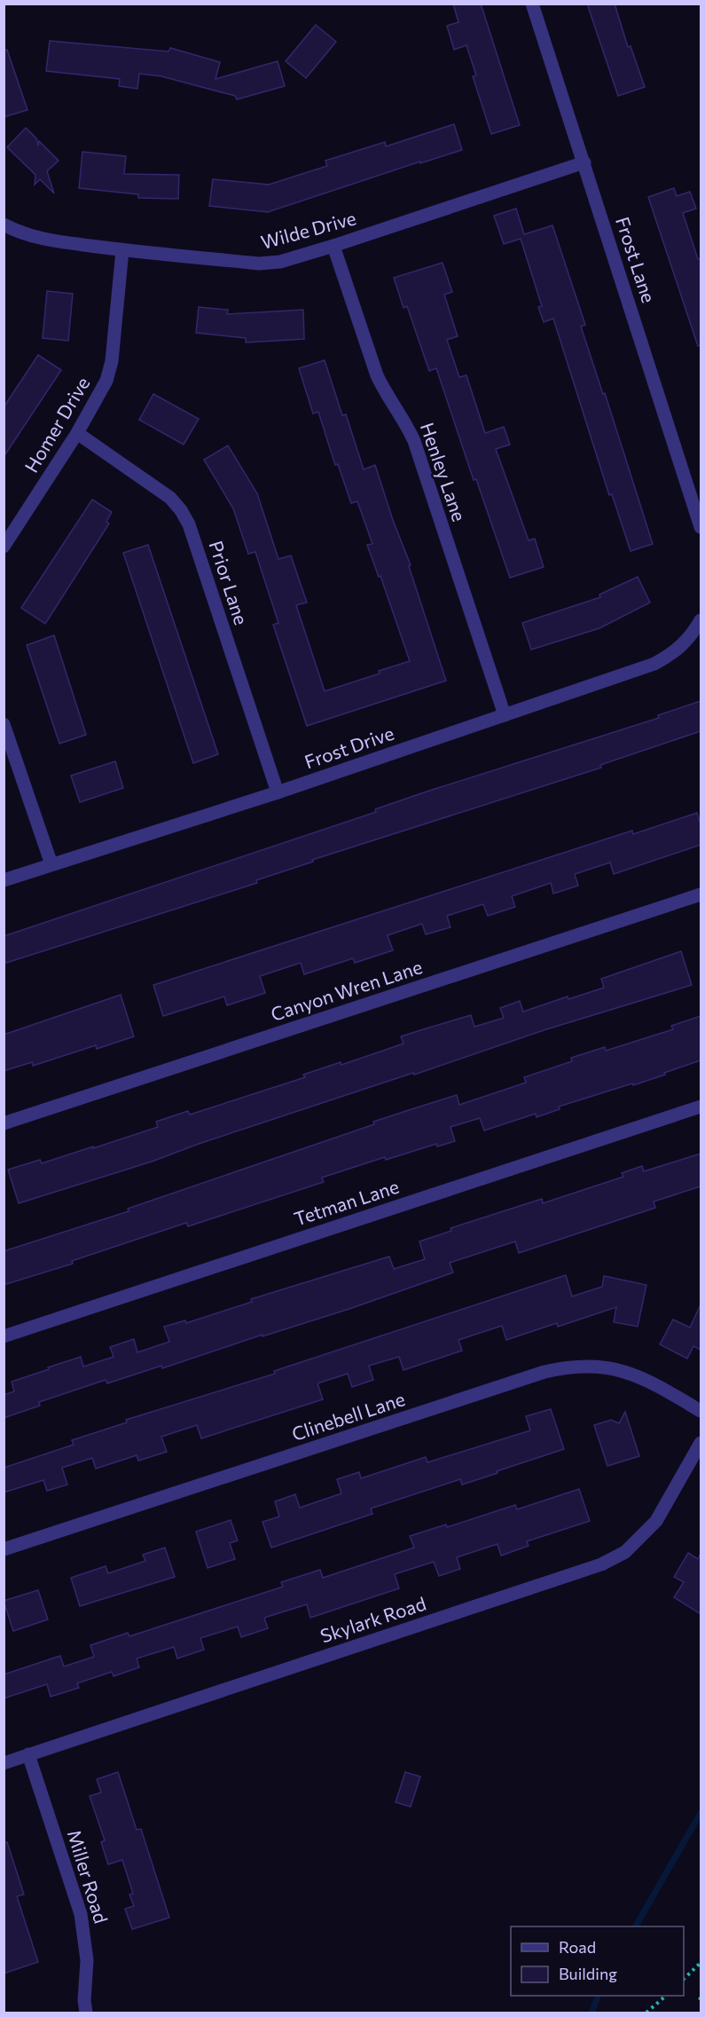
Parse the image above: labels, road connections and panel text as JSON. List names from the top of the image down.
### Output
{
  "streets": {
    "street": [
      "Wilde Drive",
      "Frost Lane",
      "Homer Drive",
      "Henley Lane",
      "Prior Lane",
      "Frost Drive",
      "Canyon Wren Lane",
      "Tetman Lane",
      "Clinebell Lane",
      "Skylark Road",
      "Miller Road"
    ]
  },
  "crossings": [
    ["Wilde Drive", "Frost Lane"],
    ["Wilde Drive", "Homer Drive"],
    ["Wilde Drive", "Henley Lane"],
    ["Homer Drive", "Prior Lane"],
    ["Henley Lane", "Frost Drive"],
    ["Prior Lane", "Frost Drive"],
    ["Skylark Road", "Miller Road"]
  ],
  "legend": ["Road", "Building"]
}
